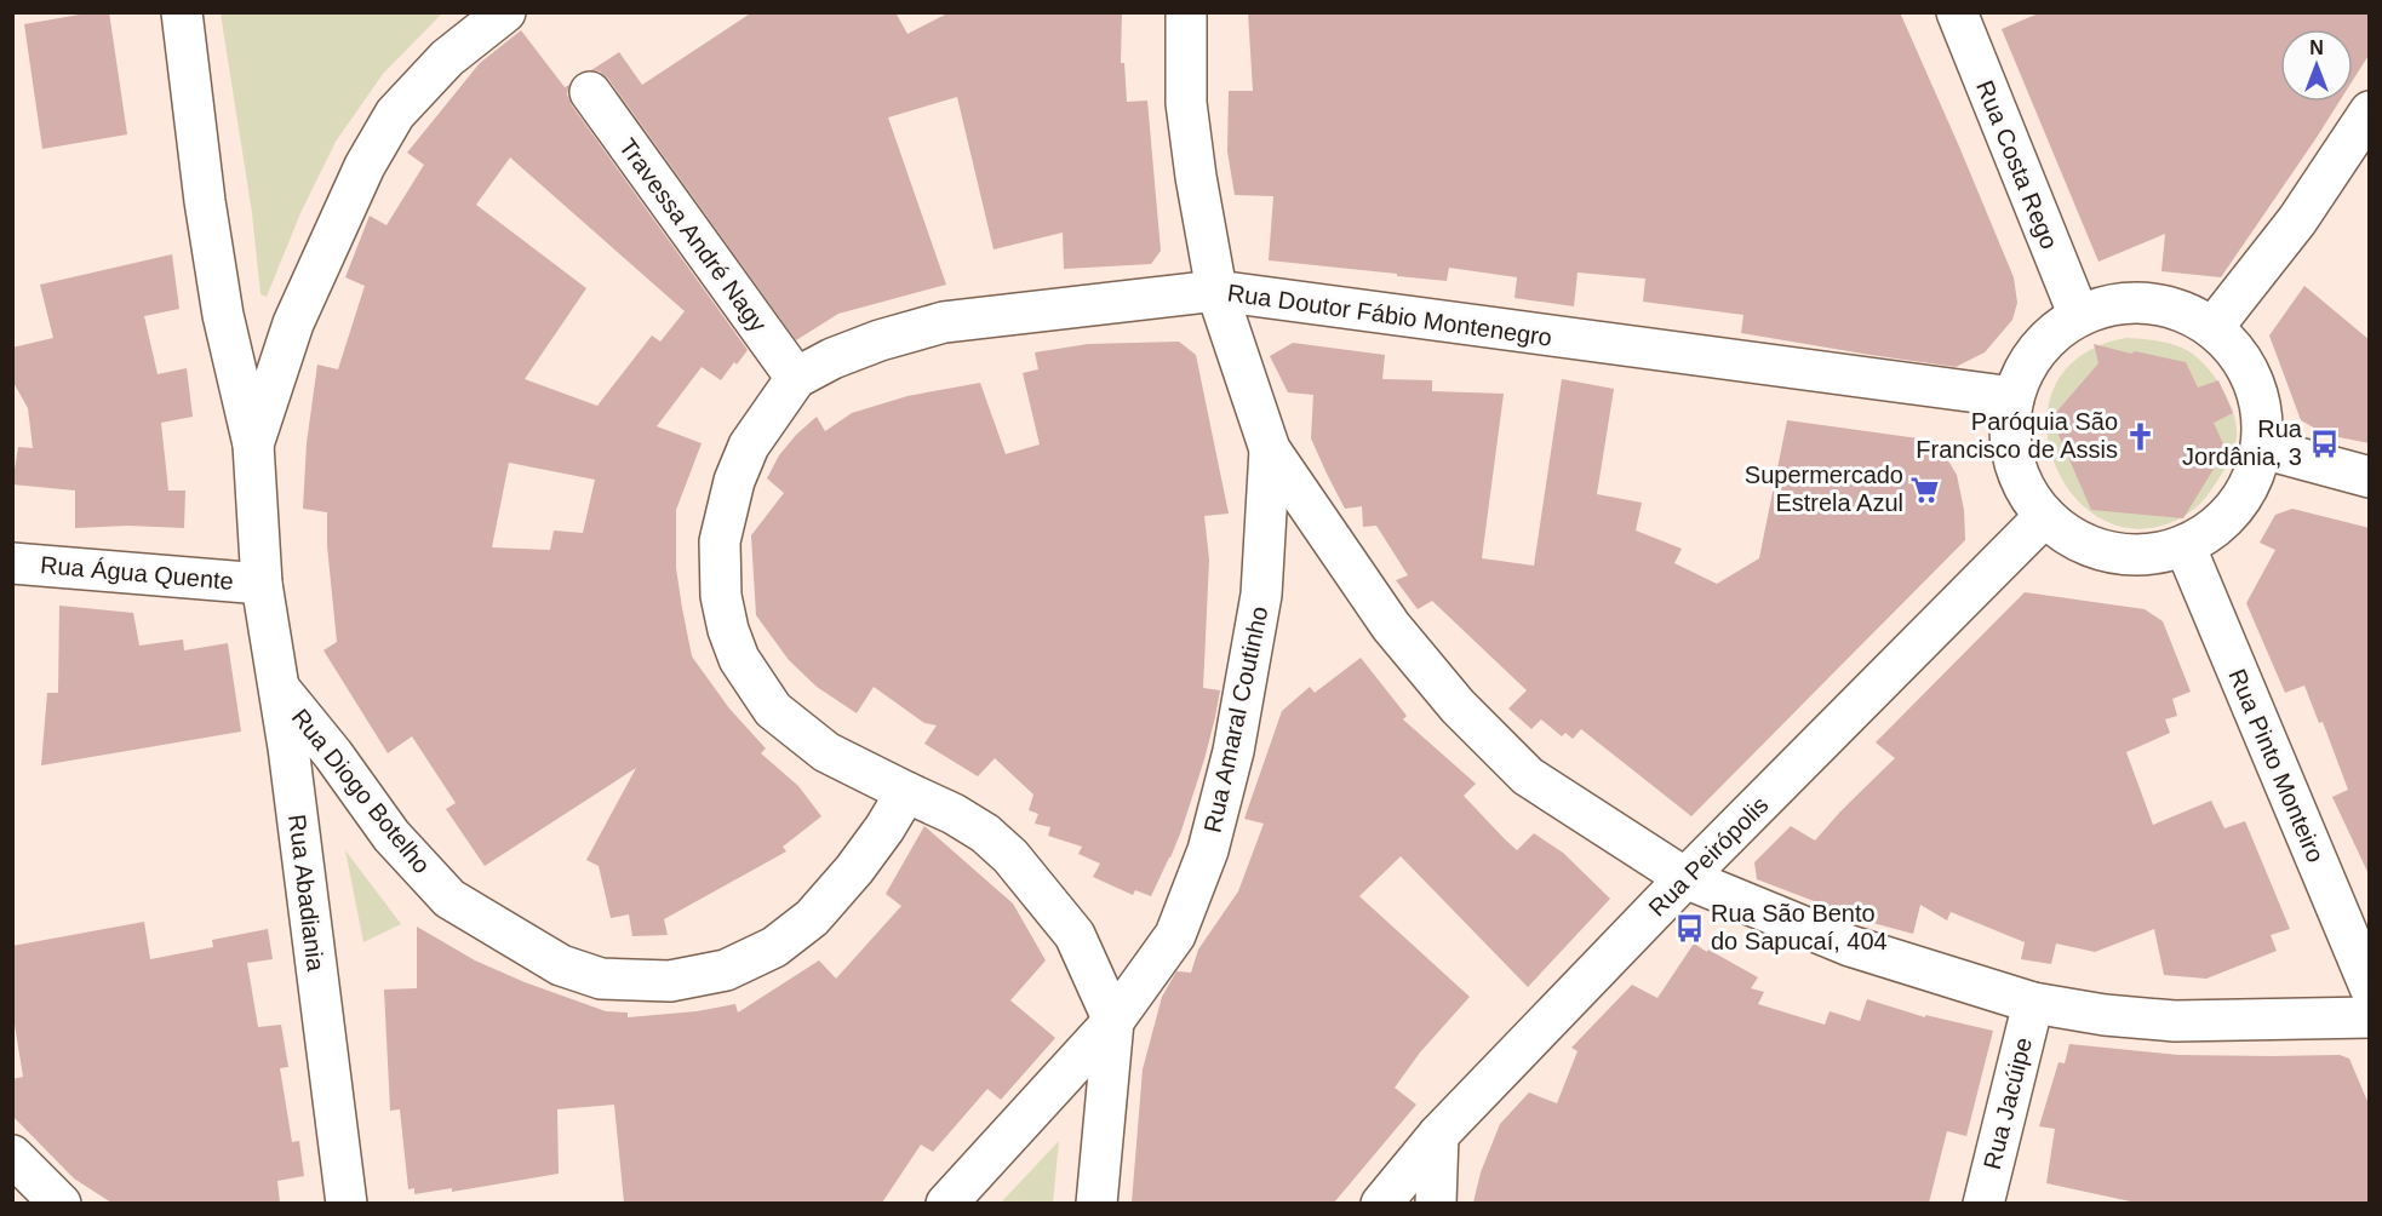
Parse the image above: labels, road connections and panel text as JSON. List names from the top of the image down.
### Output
{
  "streets": {
    "street": [
      "Rua Costa Rego",
      "Travessa André Nagy",
      "Rua Doutor Fábio Montenegro",
      "Rua Água Quente",
      "Rua Amaral Coutinho",
      "Rua Pinto Monteiro",
      "Rua Diogo Botelho",
      "Rua Peirópolis",
      "Rua Abadiania",
      "Rua Jacúipe"
    ]
  },
  "crossings": [
    ["Rua Costa Rego", "Rua Doutor Fábio Montenegro"],
    ["Rua Costa Rego", "Rua Pinto Monteiro"],
    ["Rua Costa Rego", "Rua Peirópolis"],
    ["Travessa André Nagy", "Rua Doutor Fábio Montenegro"],
    ["Rua Doutor Fábio Montenegro", "Rua Pinto Monteiro"],
    ["Rua Doutor Fábio Montenegro", "Rua Peirópolis"],
    ["Rua Água Quente", "Rua Abadiania"],
    ["Rua Pinto Monteiro", "Rua Peirópolis"],
    ["Rua Diogo Botelho", "Rua Abadiania"]
  ],
  "places": {
    "church": ["Paróquia São Francisco de Assis"],
    "bus stop": ["Rua Jordânia, 3", "Rua São Bento do Sapucaí, 404"],
    "supermarket": ["Supermercado Estrela Azul"]
  },
  "north": "top"
}
